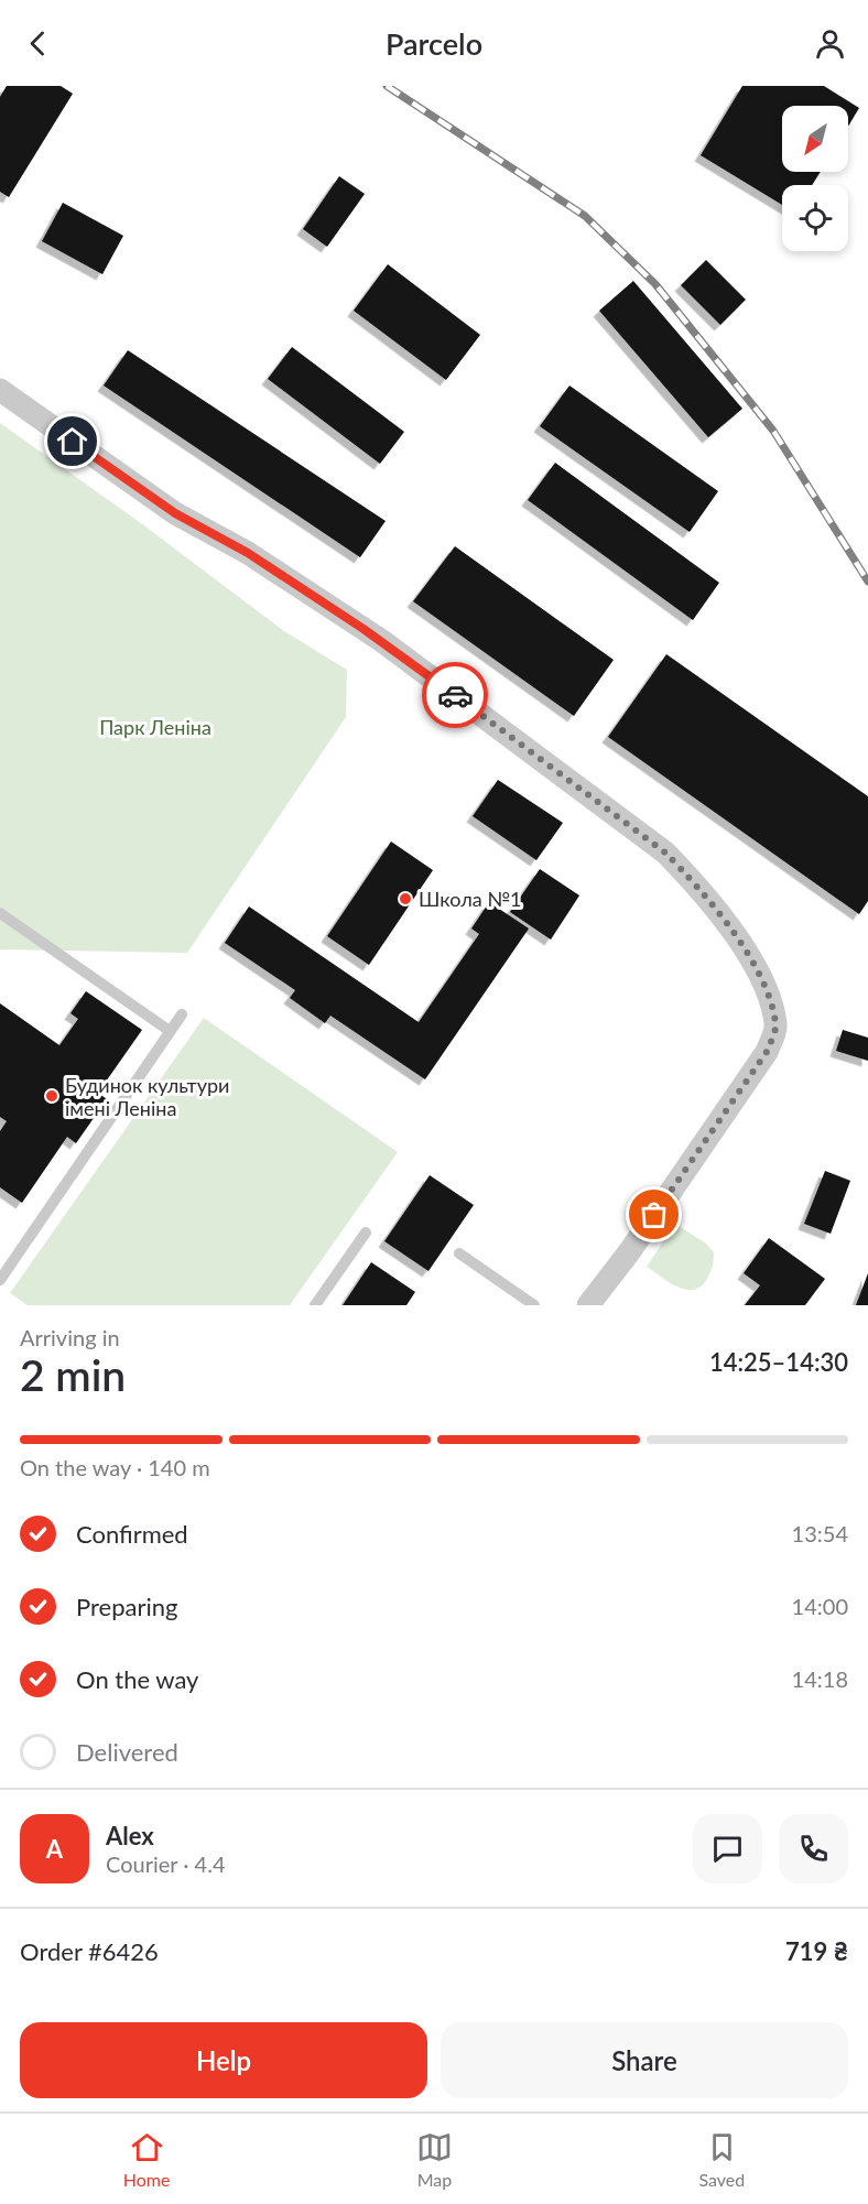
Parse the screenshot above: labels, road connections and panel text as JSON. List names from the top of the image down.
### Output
{
  "parks": ["Парк Леніна"],
  "places": ["Школа №1", "Будинок культури імені Леніна"],
  "north": "bottom left",
  "page": {
    "header": "Parcelo",
    "heading": ["2 min", "Arriving in", "14:25–14:30"],
    "panel": [
      "Alex",
      "Courier · 4.4",
      "Order #6426",
      "719 ₴"
    ],
    "bar": "On the way · 140 m",
    "list": [
      ["Confirmed", "13:54"],
      ["Preparing", "14:00"],
      ["On the way", "14:18"],
      "Delivered"
    ],
    "round": "A",
    "buttons": ["Help", "Share"],
    "tabs": ["Home", "Map", "Saved"]
  }
}
